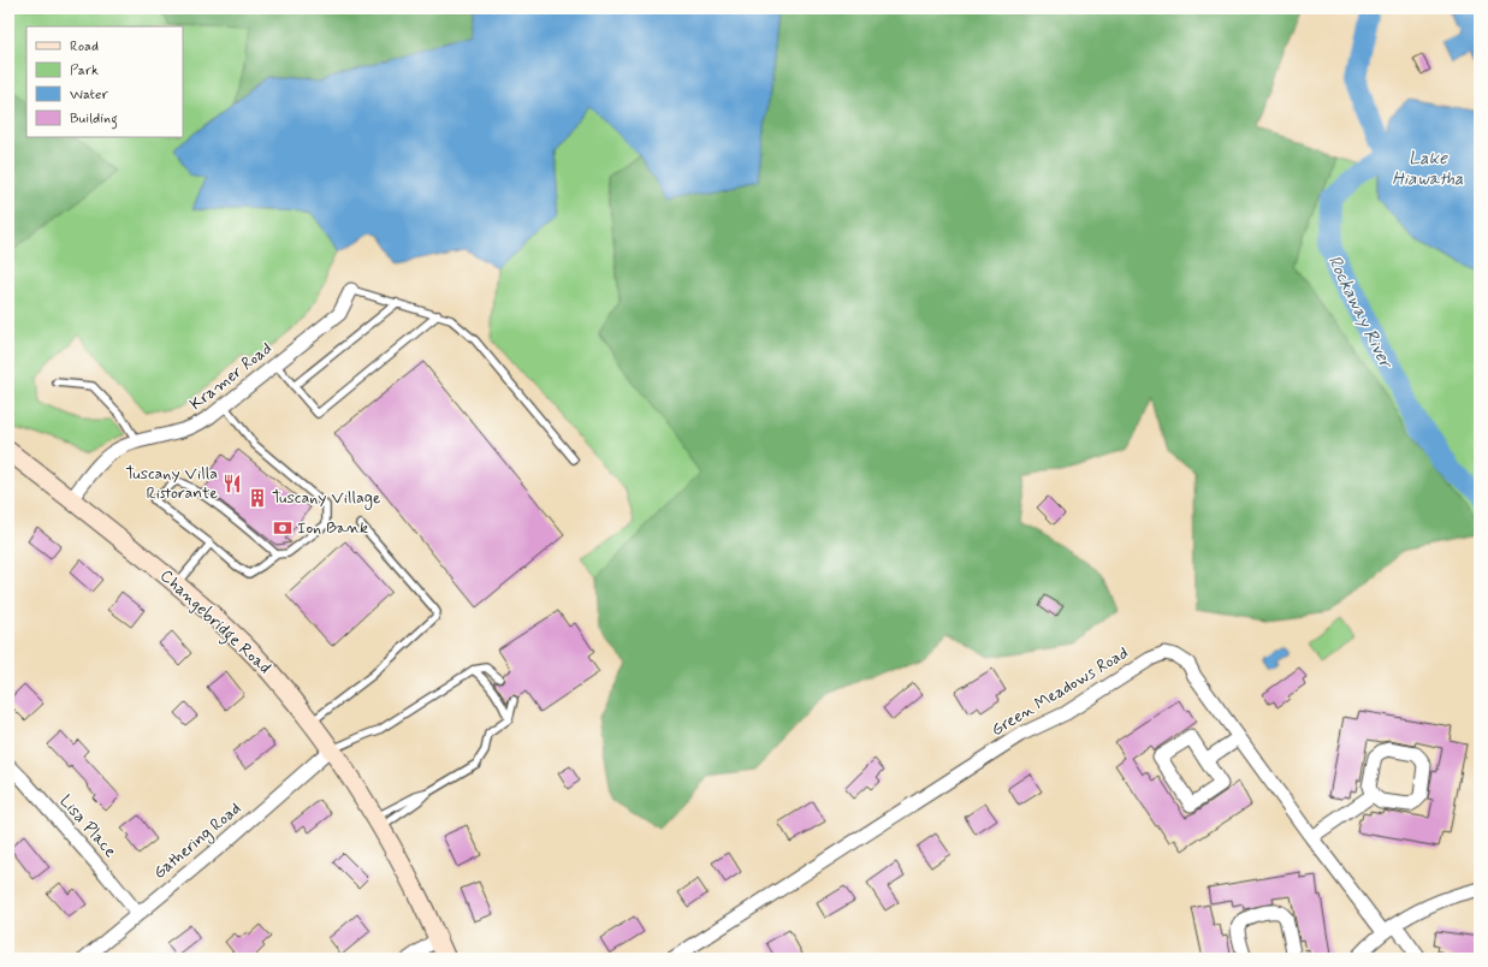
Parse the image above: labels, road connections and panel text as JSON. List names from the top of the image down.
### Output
{
  "streets": {
    "main road": ["Changebridge Road"],
    "street": [
      "Kramer Road",
      "Green Meadows Road",
      "Lisa Place",
      "Gathering Road"
    ]
  },
  "crossings": [
    ["Kramer Road", "Changebridge Road"],
    ["Changebridge Road", "Gathering Road"],
    ["Lisa Place", "Gathering Road"]
  ],
  "water": ["Lake Hiawatha", "Rockaway River"],
  "places": {
    "restaurant": ["Tuscany Villa Ristorante"],
    "building": ["Tuscany Village"],
    "bank": ["Ion Bank"]
  },
  "legend": [
    "Road",
    "Park",
    "Water",
    "Building"
  ]
}
